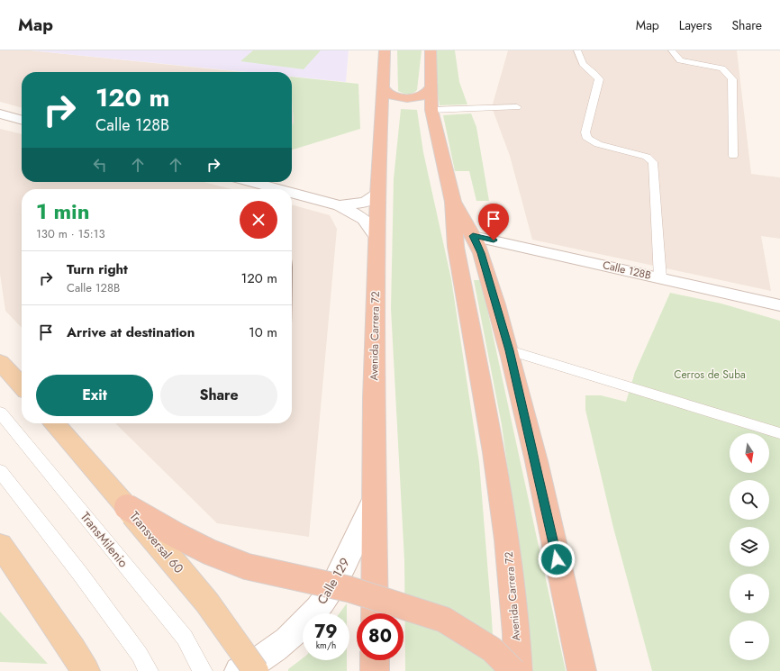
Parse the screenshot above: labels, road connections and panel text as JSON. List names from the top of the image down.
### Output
{
  "streets": {
    "highway": ["Avenida Carrera 72"],
    "main road": ["Transversal 60"],
    "street": ["Calle 128B", "Calle 129"],
    "lane": ["TransMilenio"]
  },
  "crossings": [
    ["Calle 128B", "Avenida Carrera 72"],
    ["Avenida Carrera 72", "Calle 129"]
  ],
  "parks": ["Cerros de Suba"],
  "north": "bottom",
  "page": {
    "header": "Map",
    "nav": ["Map", "Layers", "Share"],
    "turn": ["120 m", "Calle 128B"],
    "heading": ["1 min", "130 m · 15:13"],
    "list": [
      {
        "name": "Turn right",
        "note": "Calle 128B",
        "value": "120 m"
      },
      {
        "name": "Arrive at destination",
        "value": "10 m"
      }
    ],
    "buttons": ["Exit", "Share"],
    "map_buttons": ["+", "−"],
    "speed": "79 km/h",
    "limit": "80"
  }
}
